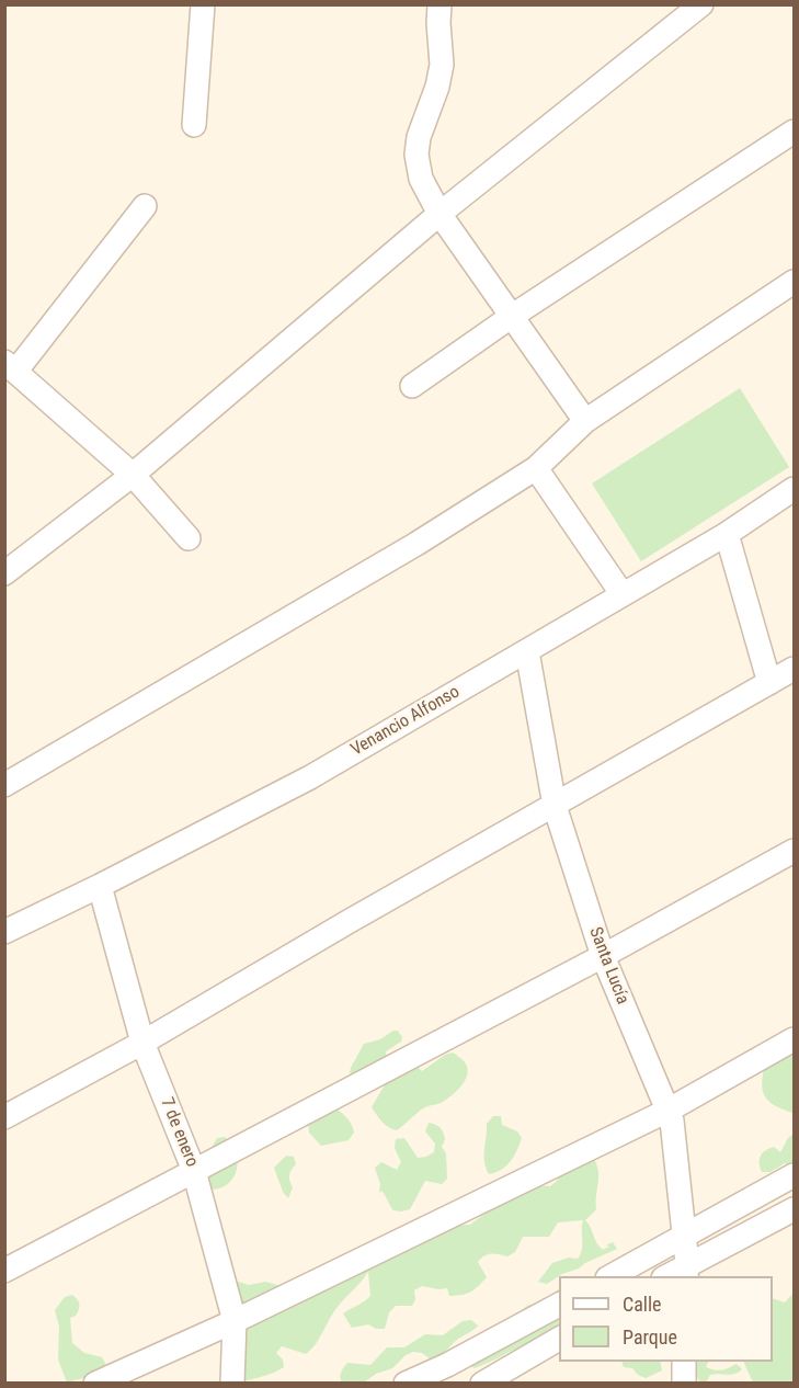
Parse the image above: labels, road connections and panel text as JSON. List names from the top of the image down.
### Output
{
  "streets": {
    "street": ["Venancio Alfonso", "Santa Lucía", "7 de enero"]
  },
  "crossings": [
    ["Venancio Alfonso", "Santa Lucía"],
    ["Venancio Alfonso", "7 de enero"]
  ],
  "legend": ["Calle", "Parque"]
}
